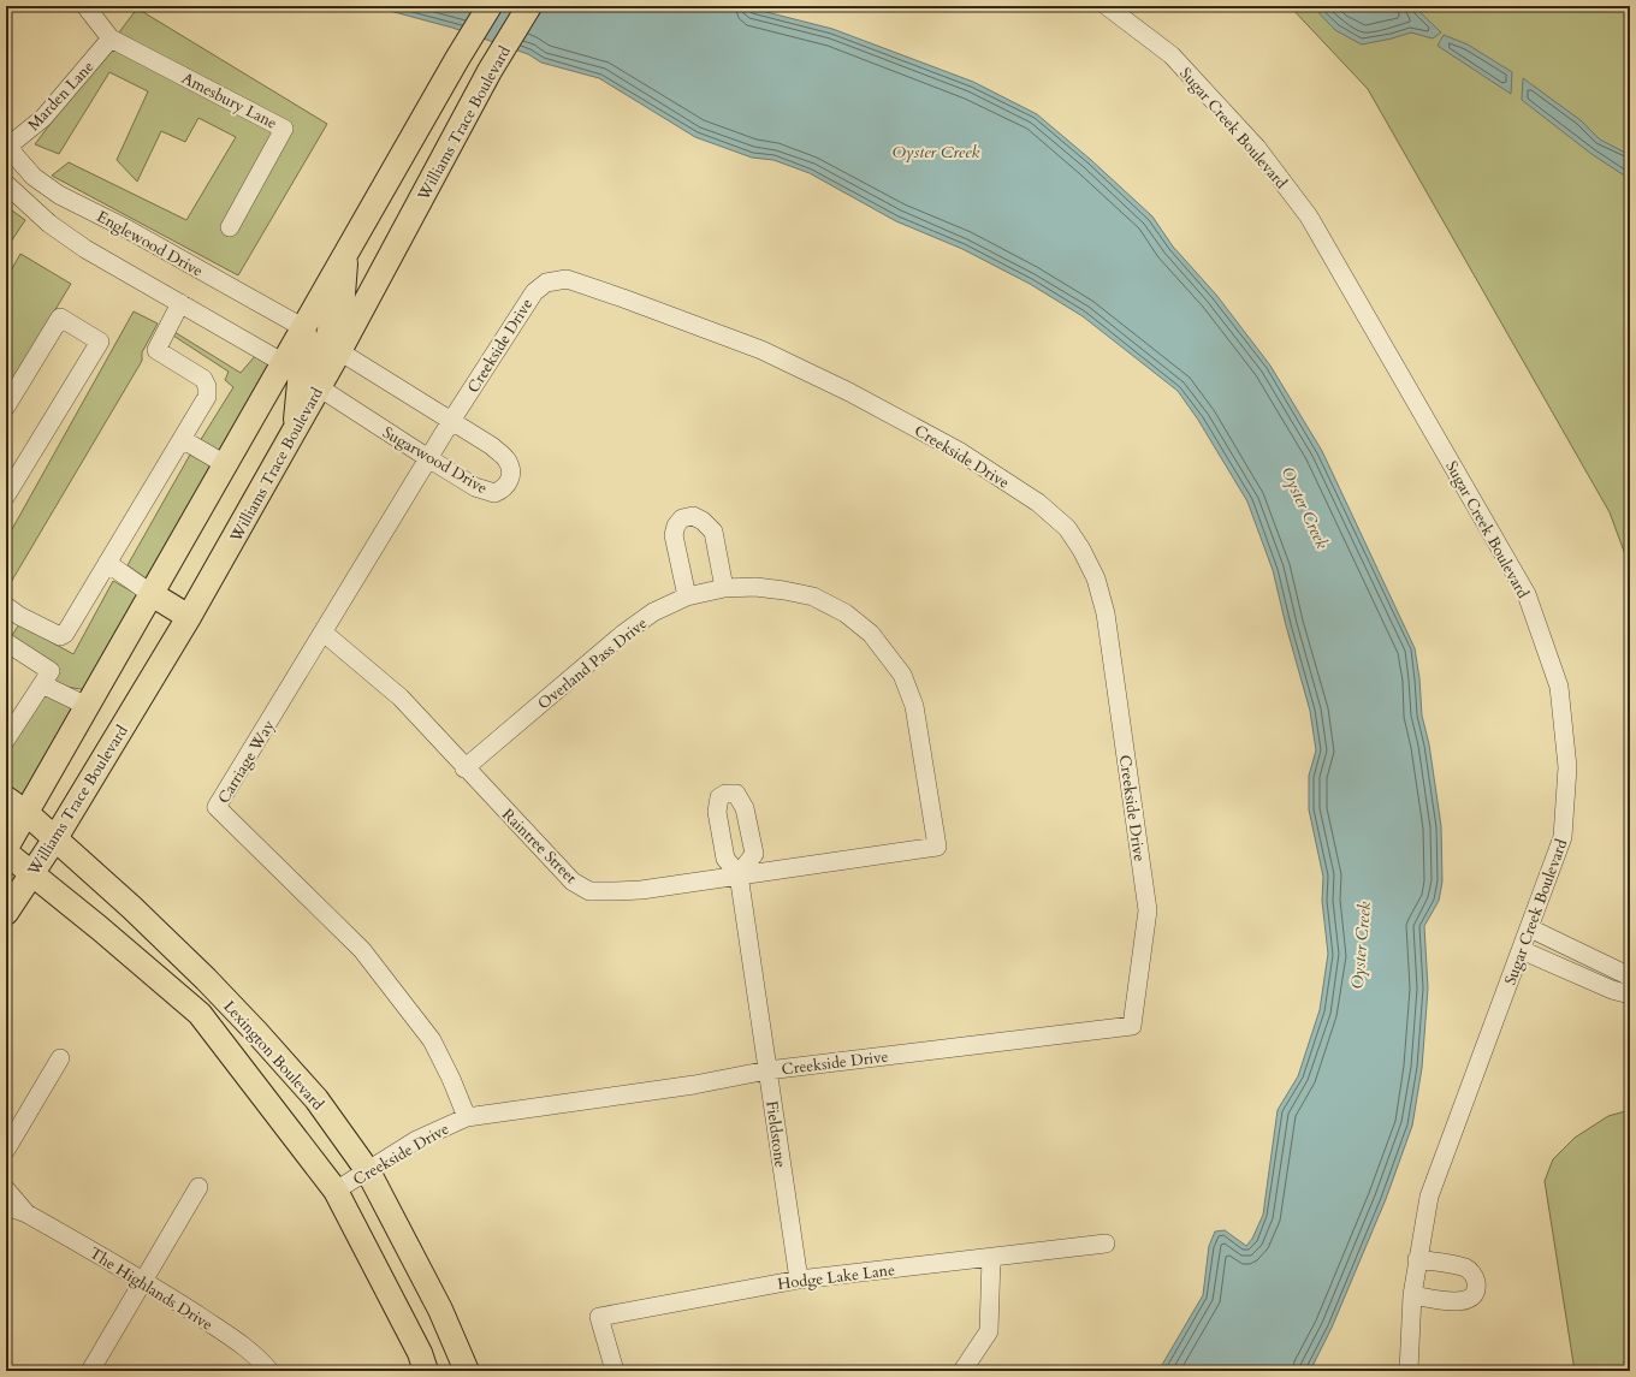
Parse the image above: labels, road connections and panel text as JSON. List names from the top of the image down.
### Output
{
  "streets": {
    "main road": ["Williams Trace Boulevard", "Lexington Boulevard"],
    "street": [
      "Marden Lane",
      "Amesbury Lane",
      "Sugar Creek Boulevard",
      "Englewood Drive",
      "Creekside Drive",
      "Sugarwood Drive",
      "Overland Pass Drive",
      "Carriage Way",
      "Raintree Street",
      "Fieldstone",
      "Hodge Lake Lane",
      "The Highlands Drive"
    ]
  },
  "crossings": [
    ["Marden Lane", "Amesbury Lane"],
    ["Marden Lane", "Englewood Drive"],
    ["Williams Trace Boulevard", "Sugarwood Drive"],
    ["Williams Trace Boulevard", "Lexington Boulevard"],
    ["Creekside Drive", "Sugarwood Drive"],
    ["Creekside Drive", "Carriage Way"],
    ["Creekside Drive", "Lexington Boulevard"],
    ["Creekside Drive", "Fieldstone"],
    ["Sugarwood Drive", "Carriage Way"],
    ["Overland Pass Drive", "Raintree Street"],
    ["Carriage Way", "Raintree Street"],
    ["Raintree Street", "Fieldstone"],
    ["Fieldstone", "Hodge Lake Lane"]
  ],
  "water": ["Oyster Creek"]
}
